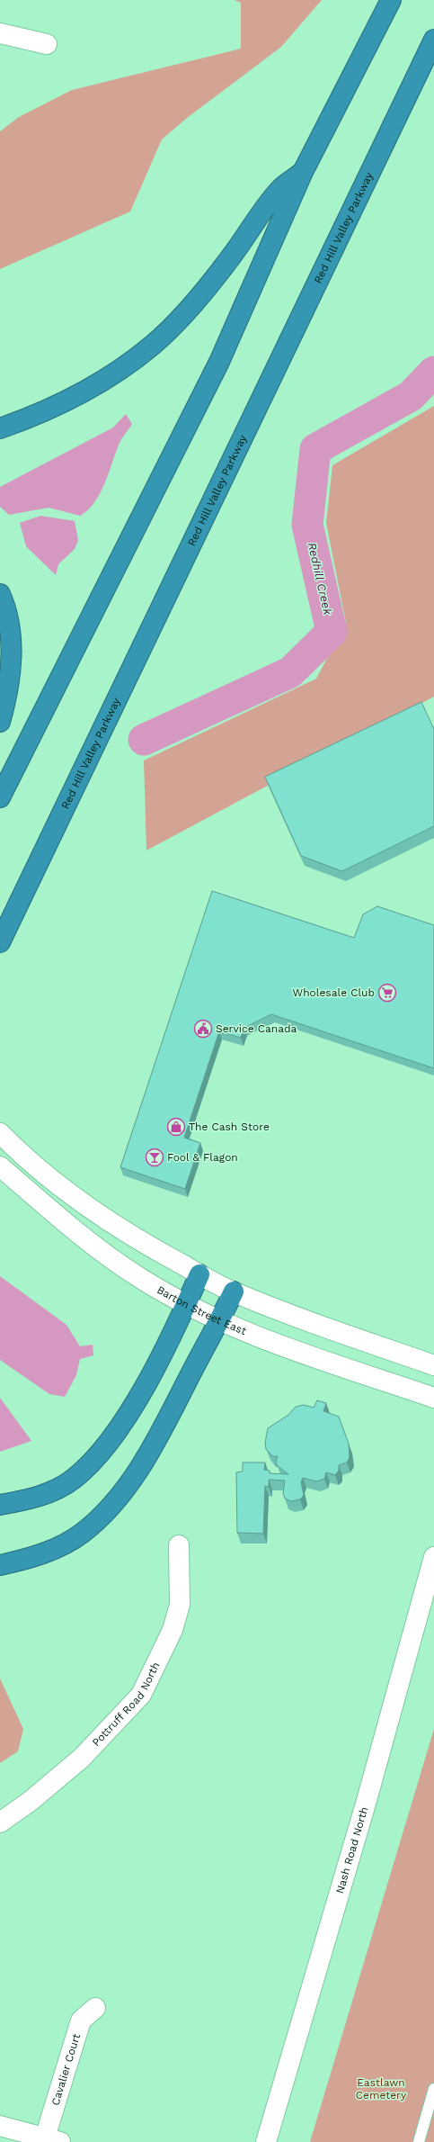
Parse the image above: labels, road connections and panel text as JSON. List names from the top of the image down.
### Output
{
  "streets": {
    "highway": ["Red Hill Valley Parkway"],
    "main road": [
      "Barton Street East",
      "Pottruff Road North",
      "Nash Road North",
      "Cavalier Court"
    ]
  },
  "water": ["Redhill Creek"],
  "parks": ["Eastlawn Cemetery"],
  "places": {
    "supermarket": ["Wholesale Club"],
    "public building": ["Service Canada"],
    "shop": ["The Cash Store"],
    "bar": ["Fool & Flagon"]
  }
}
